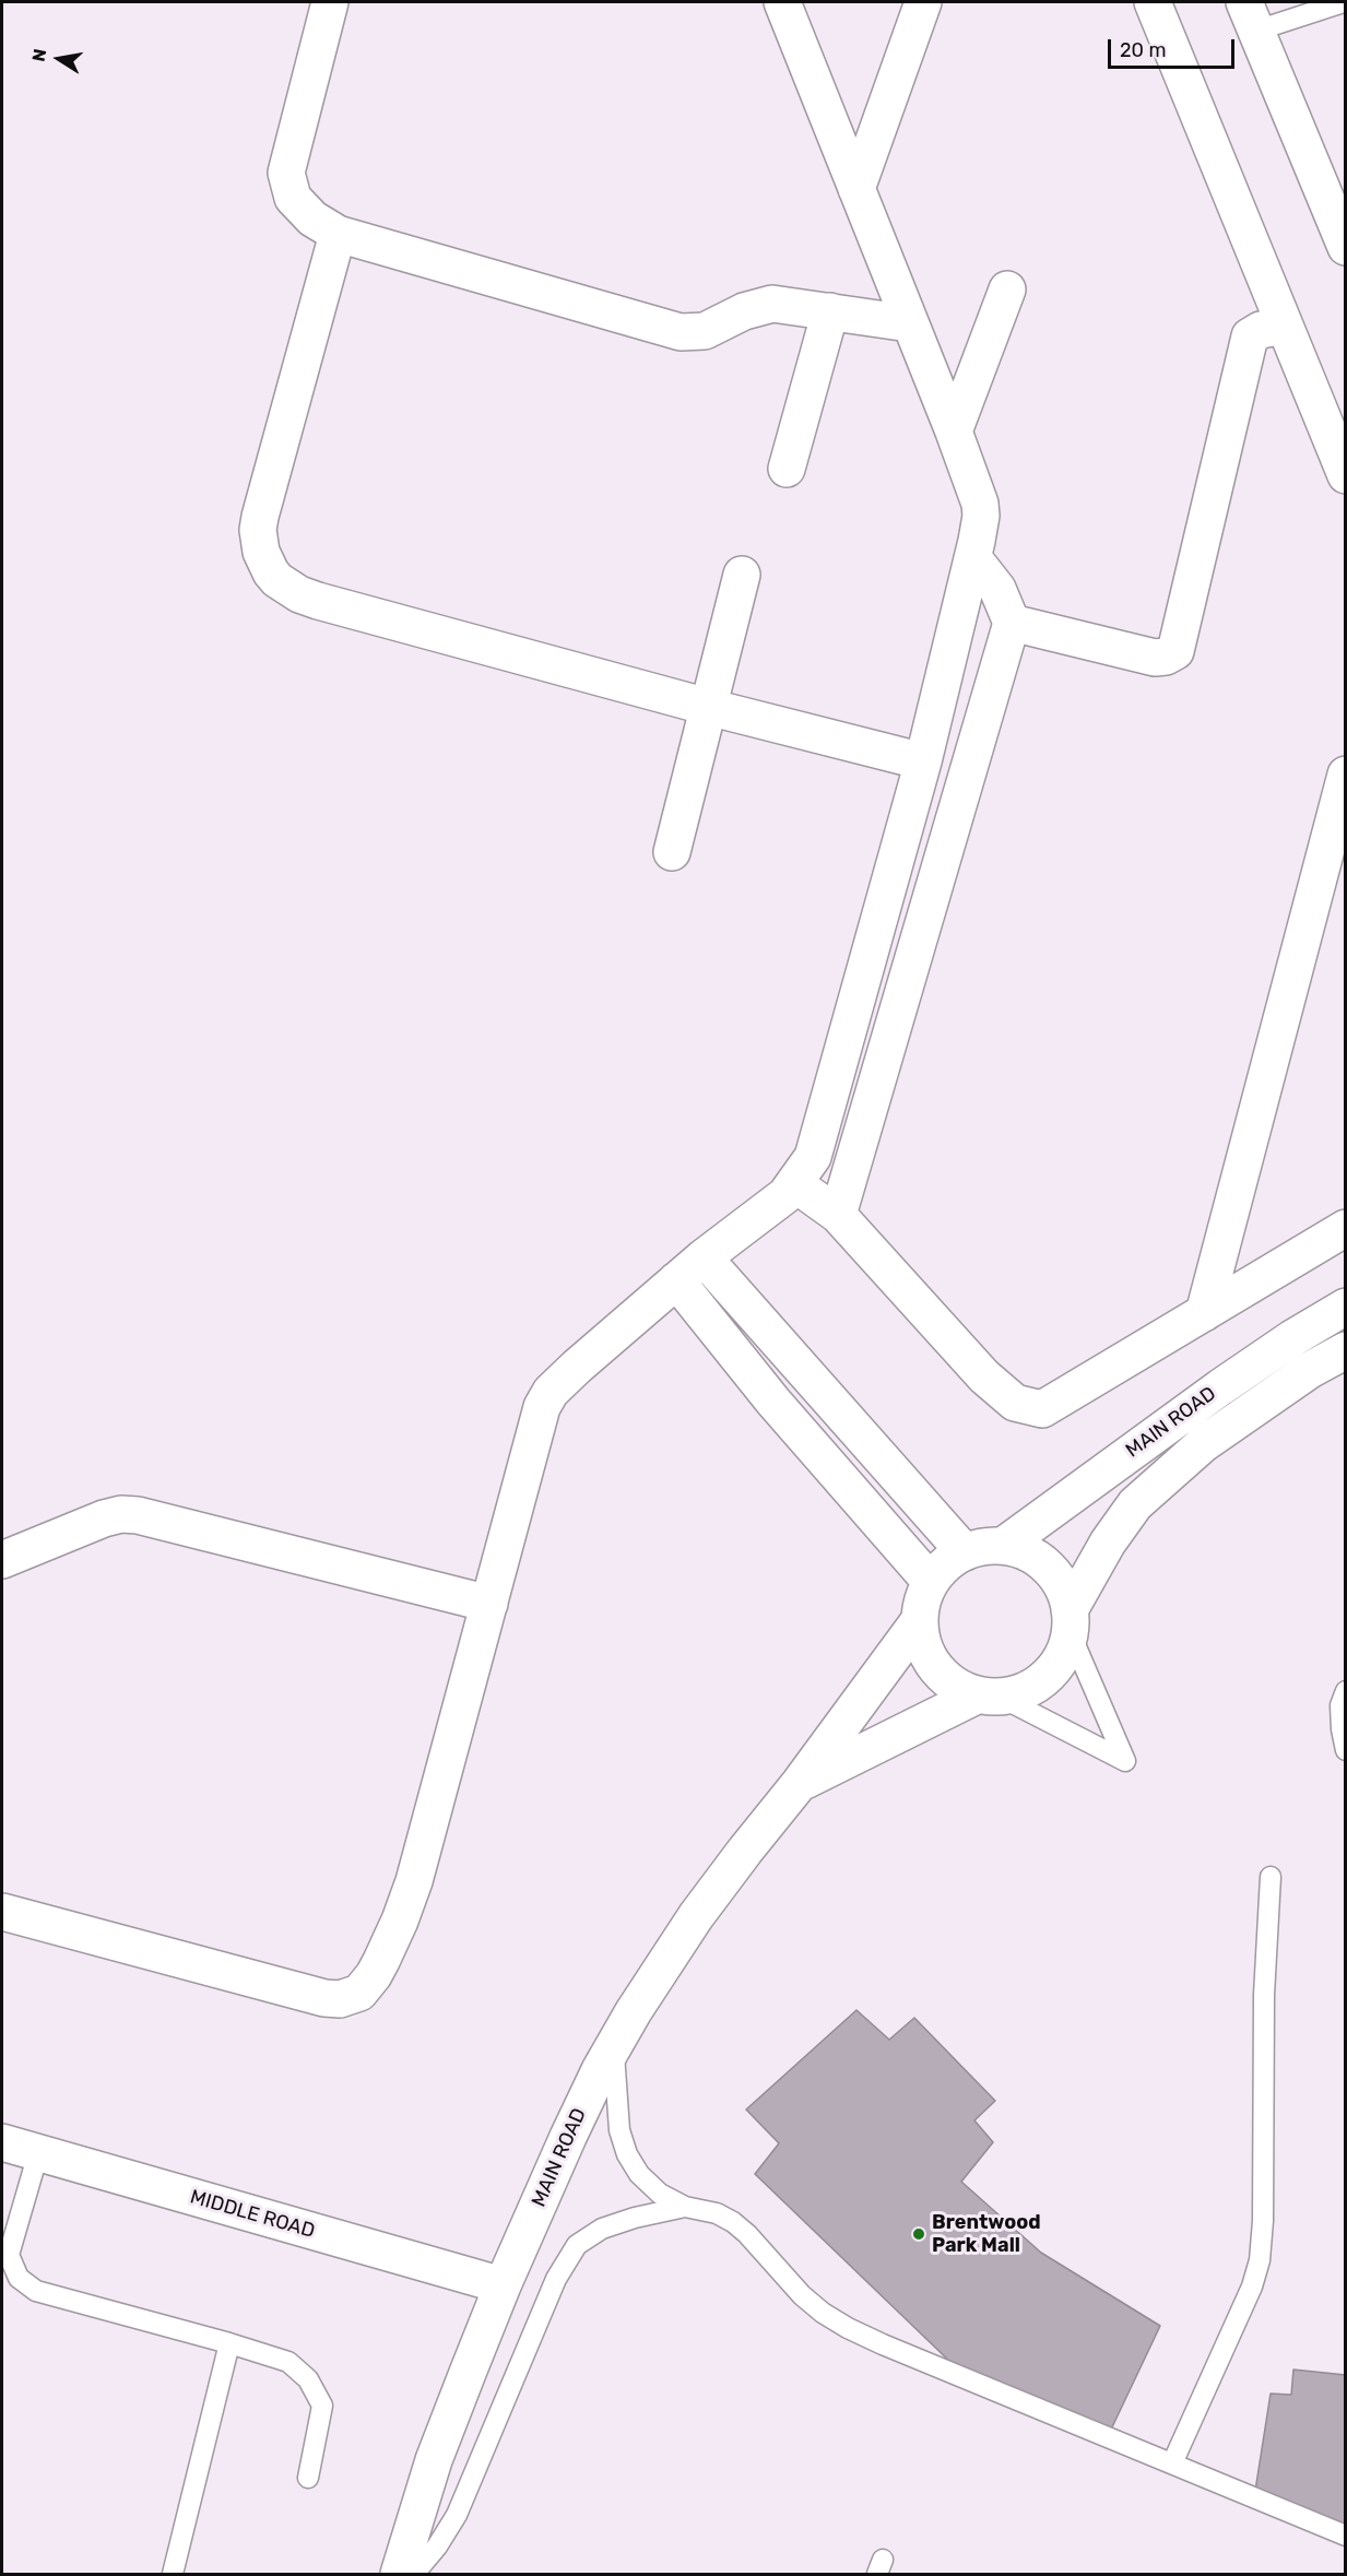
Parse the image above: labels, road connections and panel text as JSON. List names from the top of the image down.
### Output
{
  "streets": {
    "street": ["MAIN ROAD", "MIDDLE ROAD"]
  },
  "crossings": [
    ["MAIN ROAD", "MIDDLE ROAD"]
  ],
  "places": ["Brentwood Park Mall"],
  "scale_bar": "20 m",
  "north": "left"
}
